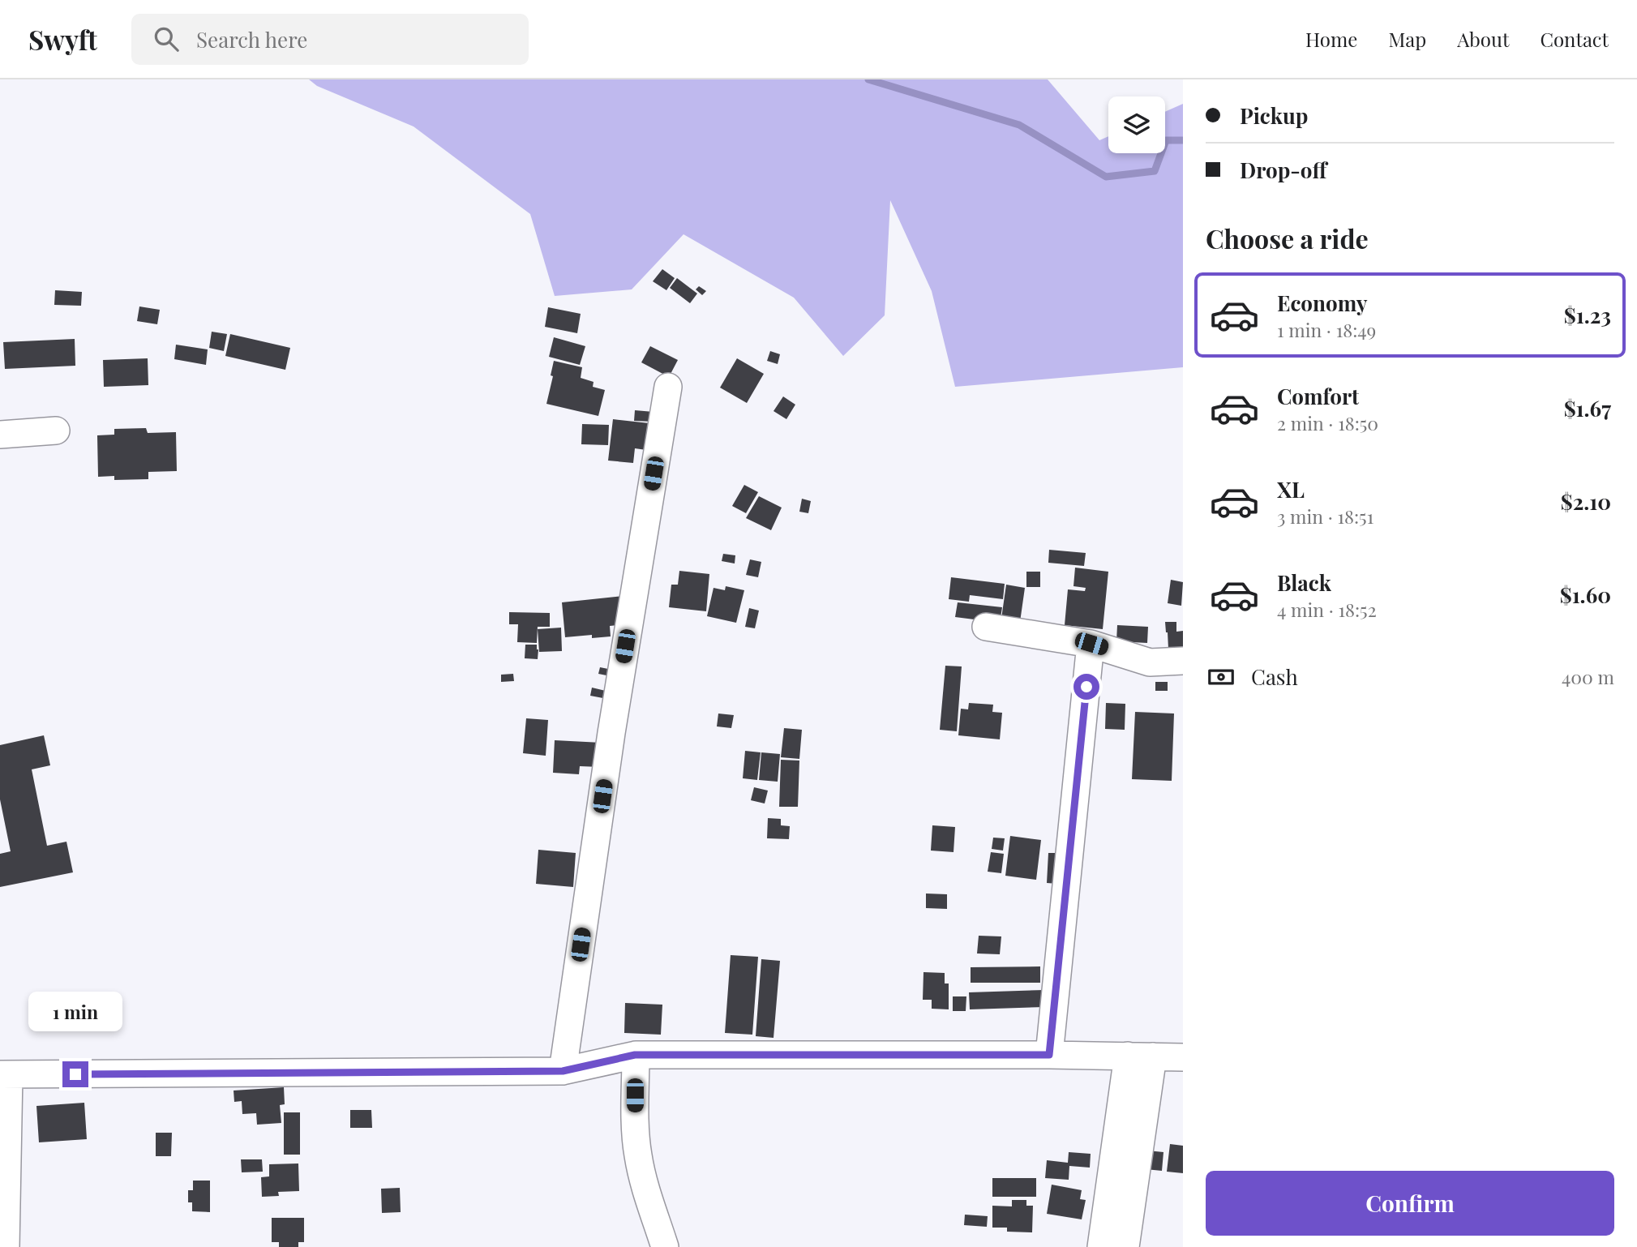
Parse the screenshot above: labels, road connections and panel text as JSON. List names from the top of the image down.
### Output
{
  "page": {
    "header": "Swyft",
    "search": "Search here",
    "nav": [
      "Home",
      "Map",
      "About",
      "Contact"
    ],
    "banner": ["Pickup", "Drop-off"],
    "heading": "Choose a ride",
    "list": [
      {
        "name": "Economy",
        "note": "1 min · 18:49",
        "value": "$1.23"
      },
      {
        "name": "Comfort",
        "note": "2 min · 18:50",
        "value": "$1.67"
      },
      {
        "name": "XL",
        "note": "3 min · 18:51",
        "value": "$2.10"
      },
      {
        "name": "Black",
        "note": "4 min · 18:52",
        "value": "$1.60"
      }
    ],
    "pay": ["Cash", "400 m"],
    "bubble": "1 min",
    "buttons": "Confirm"
  }
}
